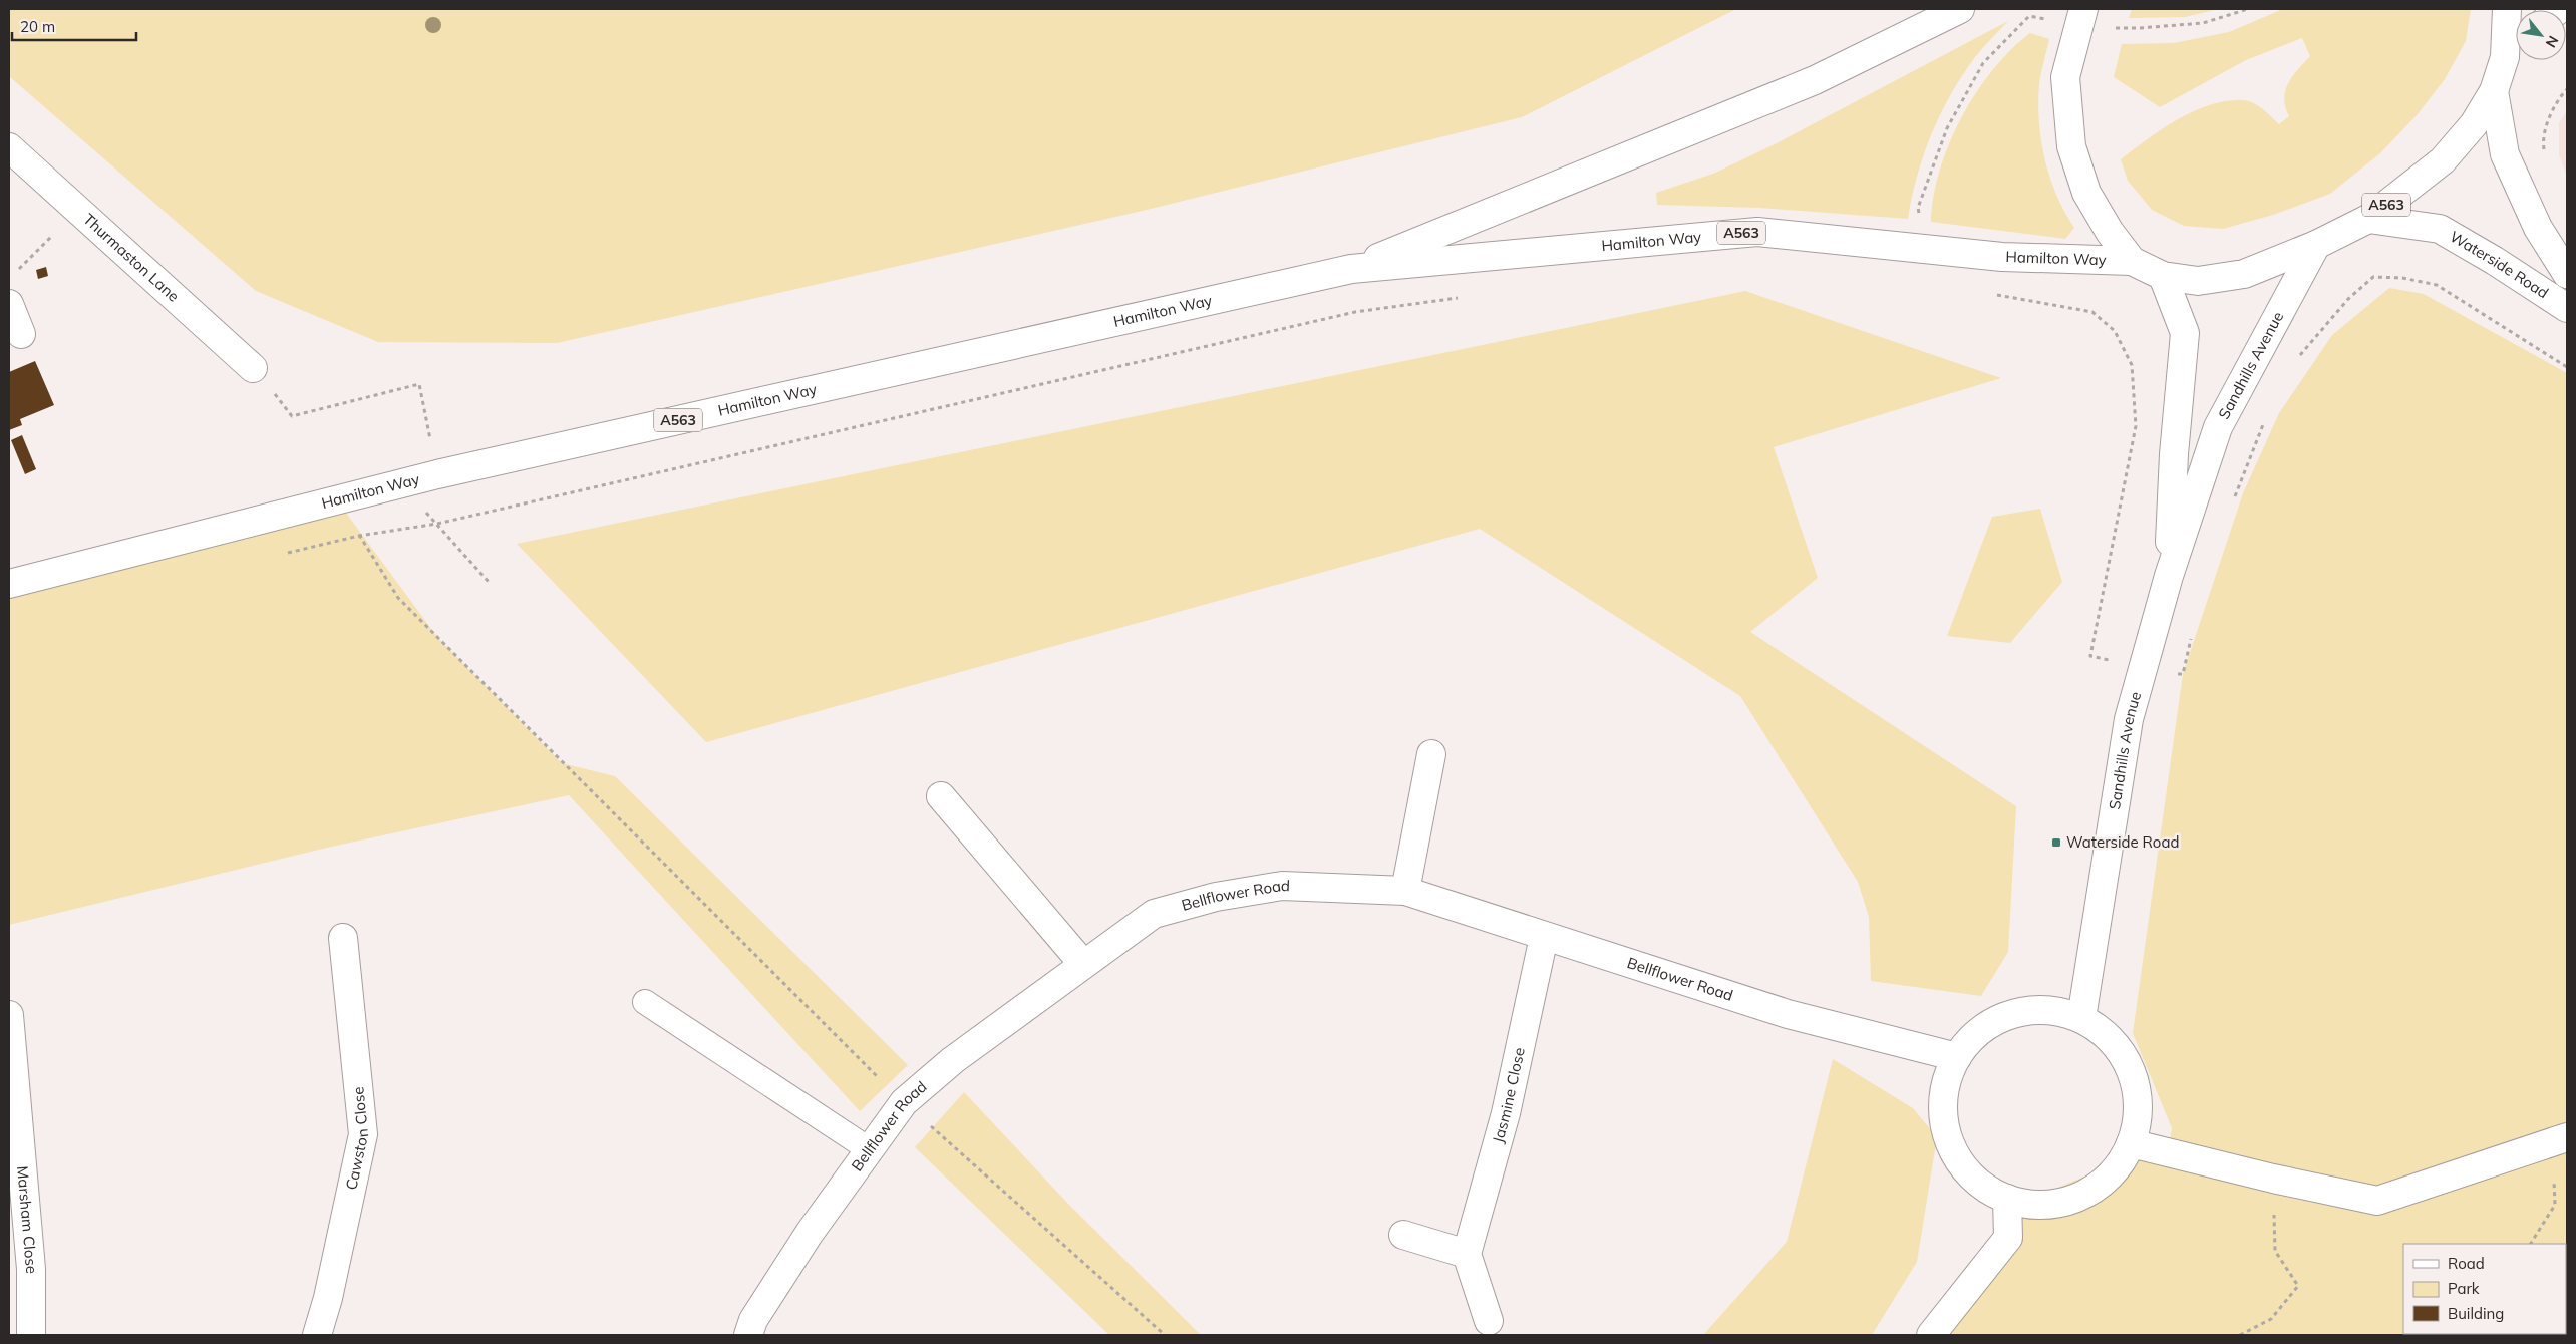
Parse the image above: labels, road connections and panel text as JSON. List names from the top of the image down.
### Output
{
  "streets": {
    "main road": [
      "A563",
      "Hamilton Way",
      "Thurmaston Lane",
      "Waterside Road",
      "Sandhills Avenue",
      "Bellflower Road",
      "Jasmine Close",
      "Cawston Close",
      "Marsham Close"
    ]
  },
  "crossings": [
    ["A563", "Hamilton Way"],
    ["A563", "Waterside Road"],
    ["A563", "Sandhills Avenue"],
    ["Bellflower Road", "Jasmine Close"]
  ],
  "places": {
    "transit": ["Waterside Road"]
  },
  "legend": ["Road", "Park", "Building"],
  "scale_bar": "20 m",
  "north": "bottom right"
}
